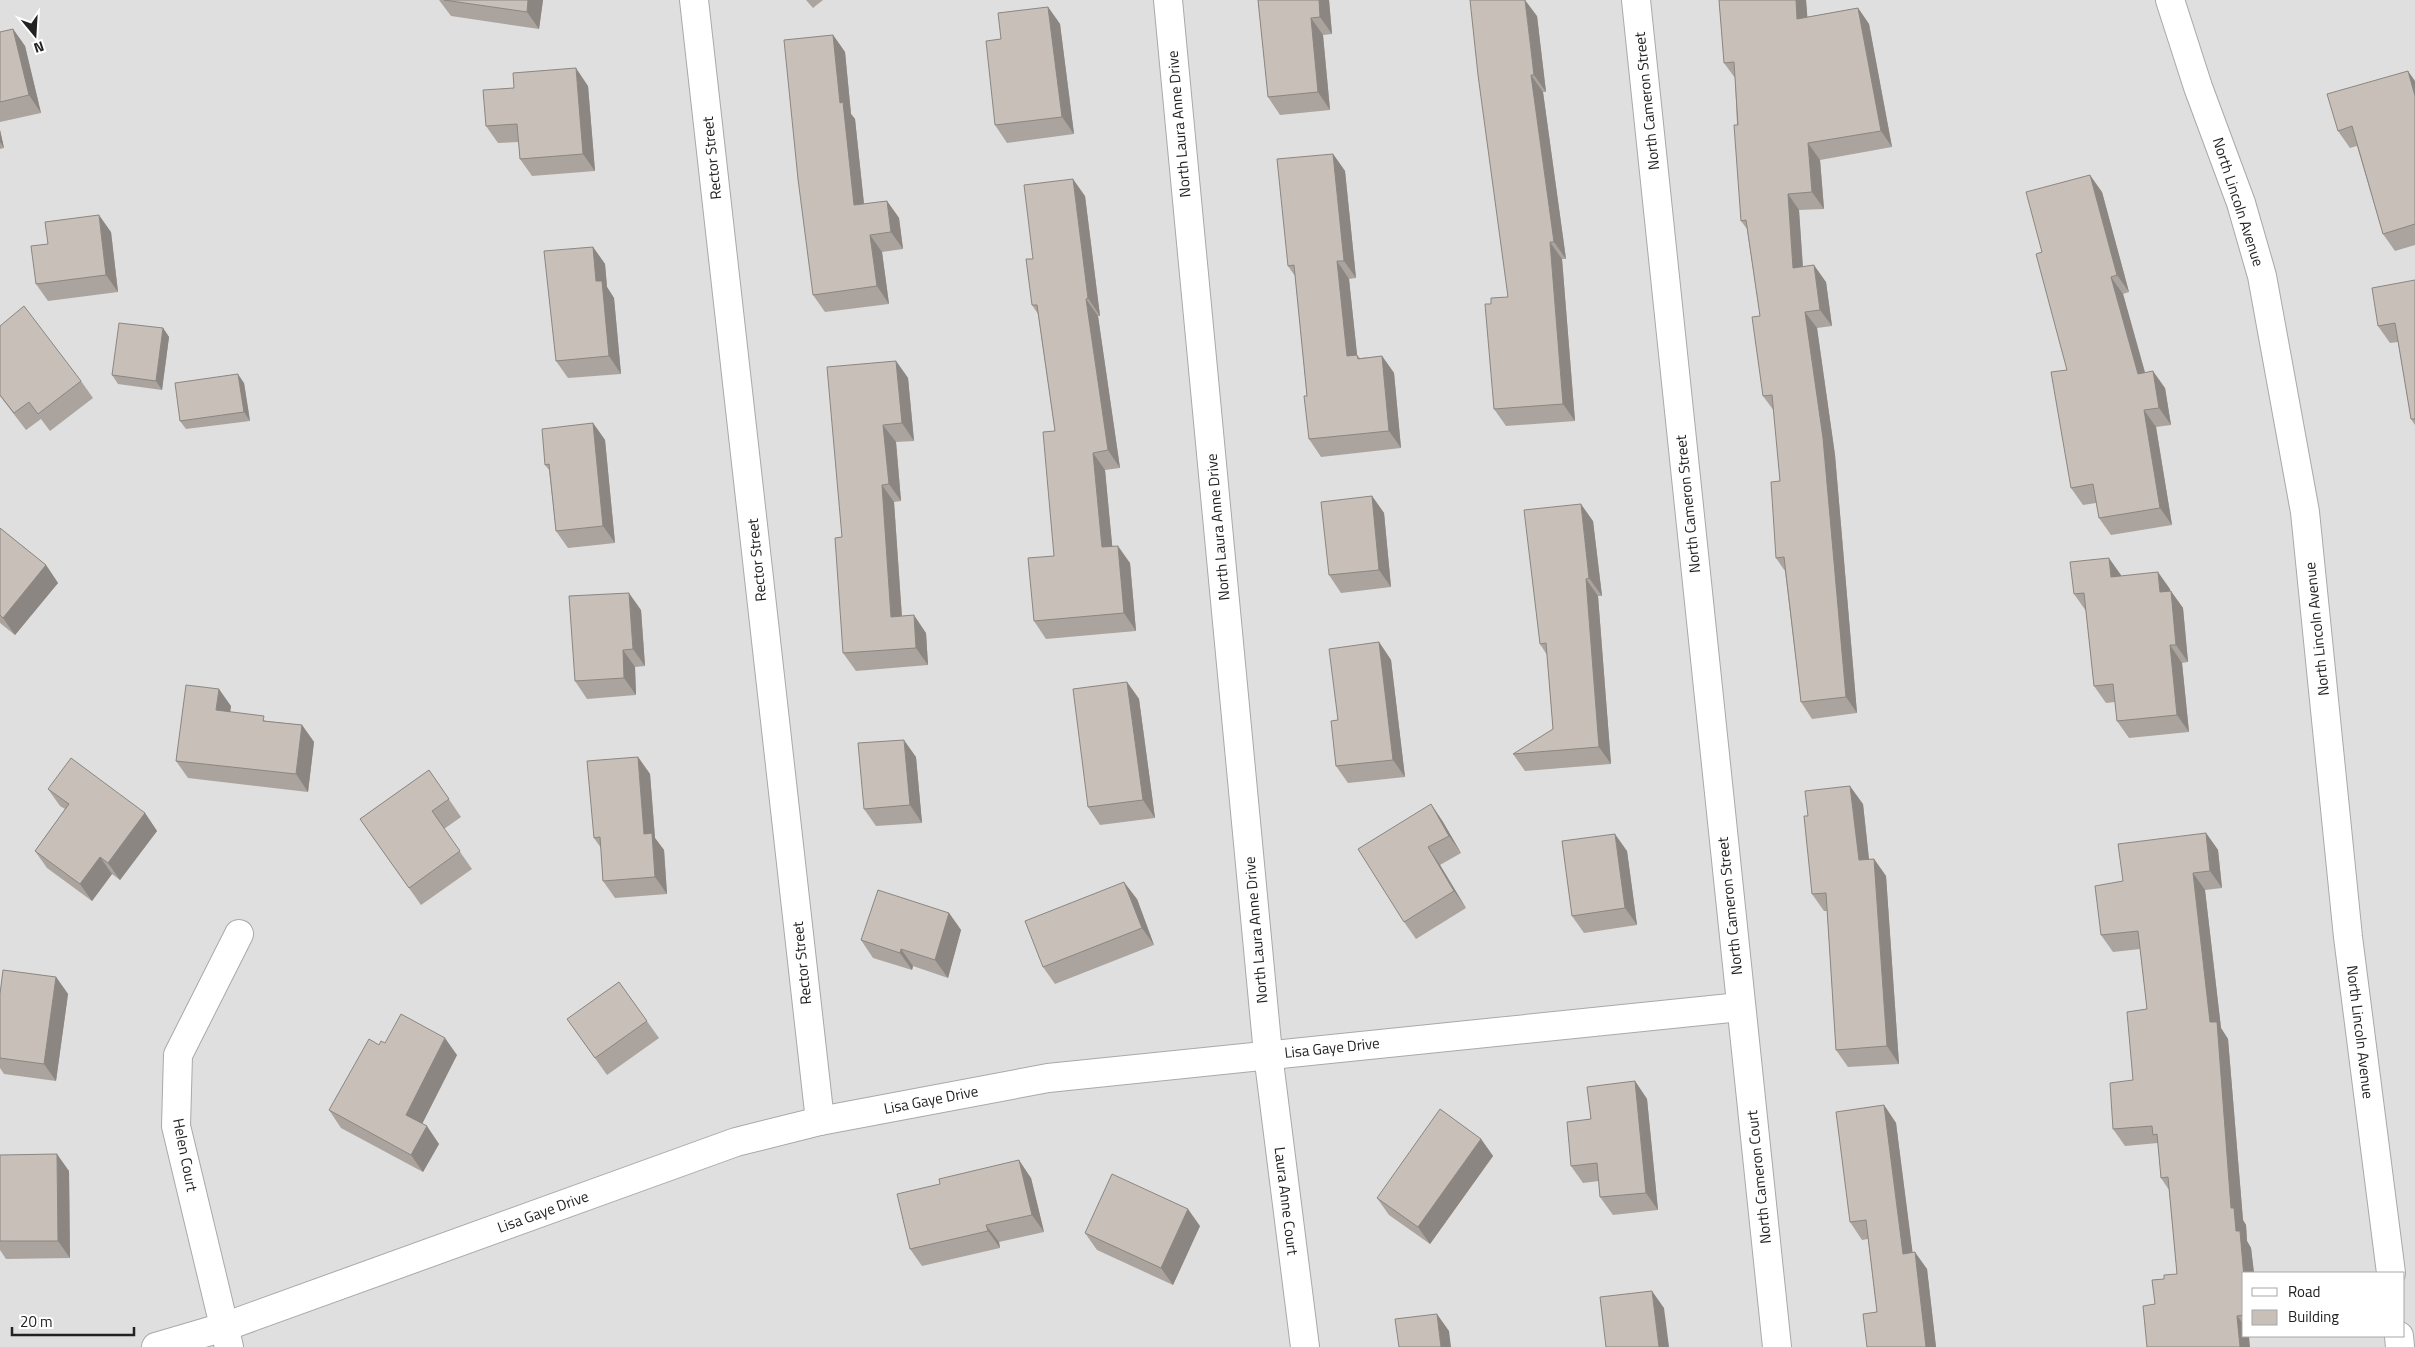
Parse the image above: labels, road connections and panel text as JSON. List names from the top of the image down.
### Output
{
  "streets": {
    "street": [
      "North Cameron Street",
      "North Laura Anne Drive",
      "Rector Street",
      "North Lincoln Avenue",
      "Lisa Gaye Drive",
      "Helen Court",
      "North Cameron Court",
      "Laura Anne Court"
    ]
  },
  "crossings": [
    ["North Cameron Street", "Lisa Gaye Drive"],
    ["North Cameron Street", "North Cameron Court"],
    ["North Laura Anne Drive", "Lisa Gaye Drive"],
    ["North Laura Anne Drive", "Laura Anne Court"],
    ["Rector Street", "Lisa Gaye Drive"],
    ["Lisa Gaye Drive", "Helen Court"],
    ["Lisa Gaye Drive", "North Cameron Court"],
    ["Lisa Gaye Drive", "Laura Anne Court"]
  ],
  "legend": ["Road", "Building"],
  "scale_bar": "20 m",
  "north": "bottom"
}
